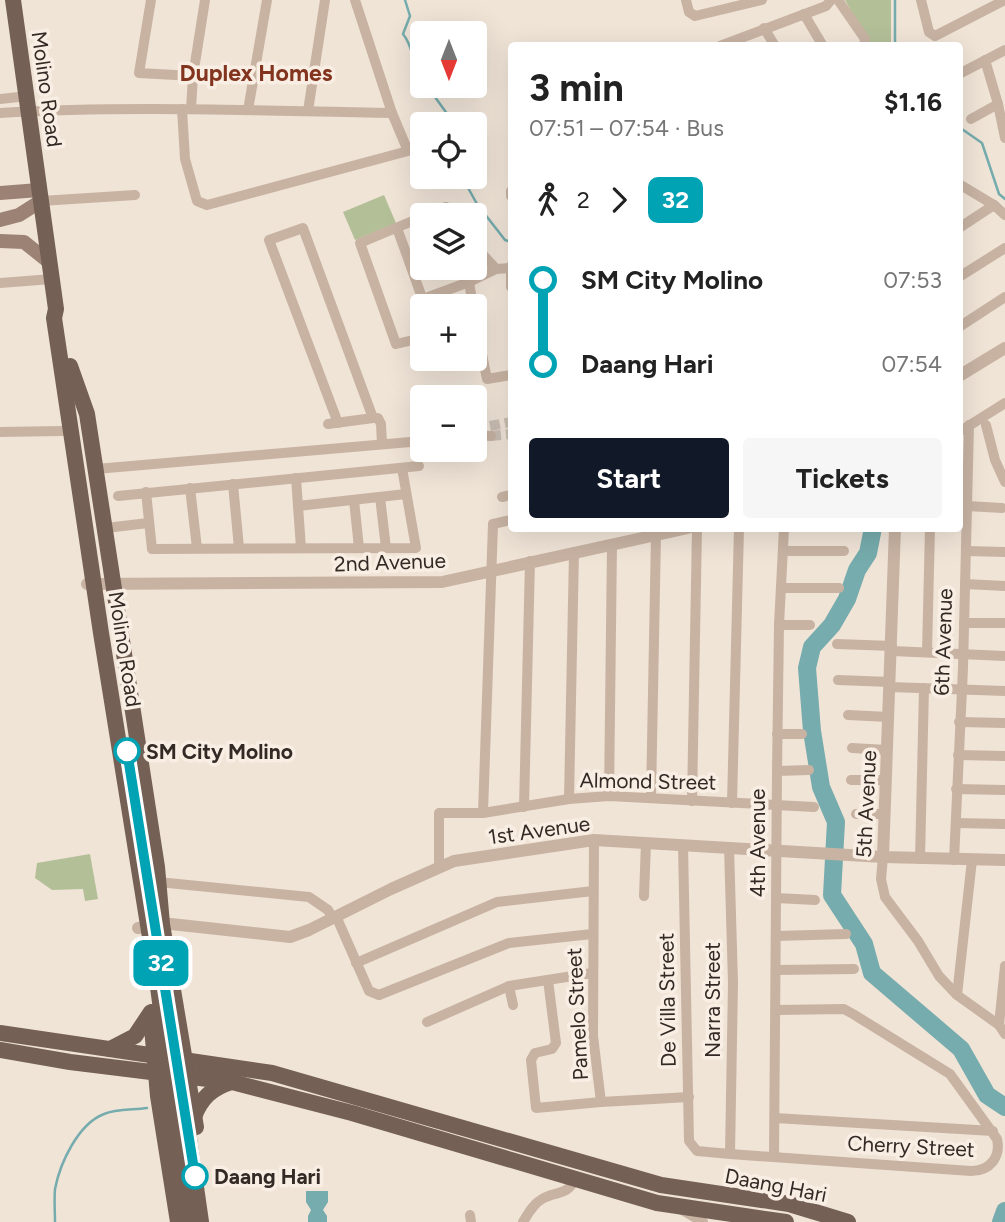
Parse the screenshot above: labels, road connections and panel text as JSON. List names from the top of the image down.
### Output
{
  "streets": {
    "main road": ["Molino Road", "Daang Hari"],
    "street": [
      "2nd Avenue",
      "6th Avenue",
      "Almond Street",
      "5th Avenue",
      "1st Avenue",
      "4th Avenue",
      "De Villa Street",
      "Narra Street",
      "Pamelo Street",
      "Cherry Street"
    ]
  },
  "crossings": [
    ["Molino Road", "2nd Avenue"],
    ["Molino Road", "1st Avenue"],
    ["Molino Road", "Daang Hari"],
    ["6th Avenue", "1st Avenue"],
    ["Almond Street", "1st Avenue"],
    ["Almond Street", "4th Avenue"],
    ["5th Avenue", "1st Avenue"],
    ["1st Avenue", "4th Avenue"],
    ["1st Avenue", "De Villa Street"],
    ["1st Avenue", "Narra Street"],
    ["1st Avenue", "Pamelo Street"],
    ["4th Avenue", "Cherry Street"],
    ["De Villa Street", "Cherry Street"],
    ["Narra Street", "Cherry Street"]
  ],
  "districts": ["Duplex Homes"],
  "places": ["SM City Molino", "Daang Hari"],
  "lines": ["bus line 32"],
  "north": "bottom",
  "page": {
    "on_map": "32",
    "map_buttons": ["+", "−"],
    "heading": ["3 min", "07:51 – 07:54 · Bus", "$1.16"],
    "legs": ["2", "32"],
    "list": [
      {
        "name": "SM City Molino",
        "value": "07:53"
      },
      {
        "name": "Daang Hari",
        "value": "07:54"
      }
    ],
    "buttons": ["Start", "Tickets"]
  }
}
